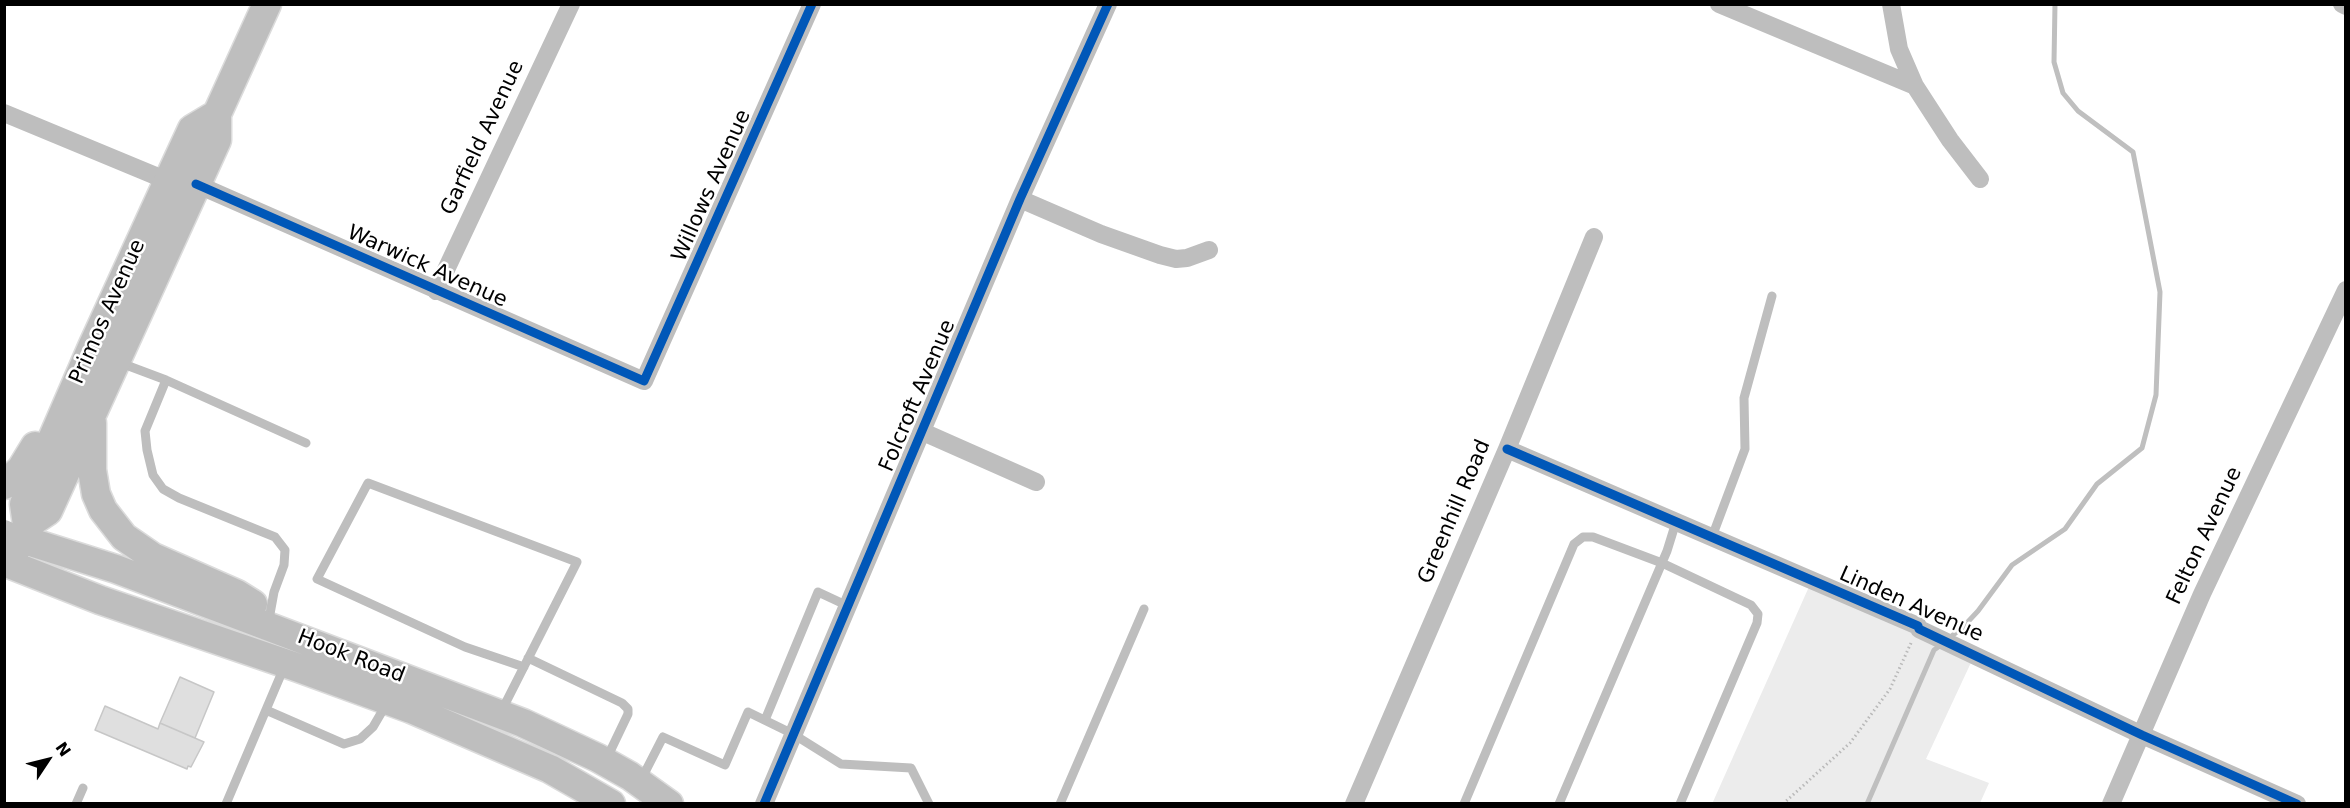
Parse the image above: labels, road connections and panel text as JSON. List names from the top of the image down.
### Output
{
  "streets": {
    "main road": ["Primos Avenue", "Hook Road"],
    "street": [
      "Garfield Avenue",
      "Willows Avenue",
      "Warwick Avenue",
      "Folcroft Avenue",
      "Greenhill Road",
      "Felton Avenue",
      "Linden Avenue"
    ]
  },
  "crossings": [
    ["Garfield Avenue", "Warwick Avenue"],
    ["Willows Avenue", "Warwick Avenue"],
    ["Warwick Avenue", "Primos Avenue"],
    ["Primos Avenue", "Hook Road"],
    ["Greenhill Road", "Linden Avenue"],
    ["Felton Avenue", "Linden Avenue"]
  ],
  "north": "top right"
}
